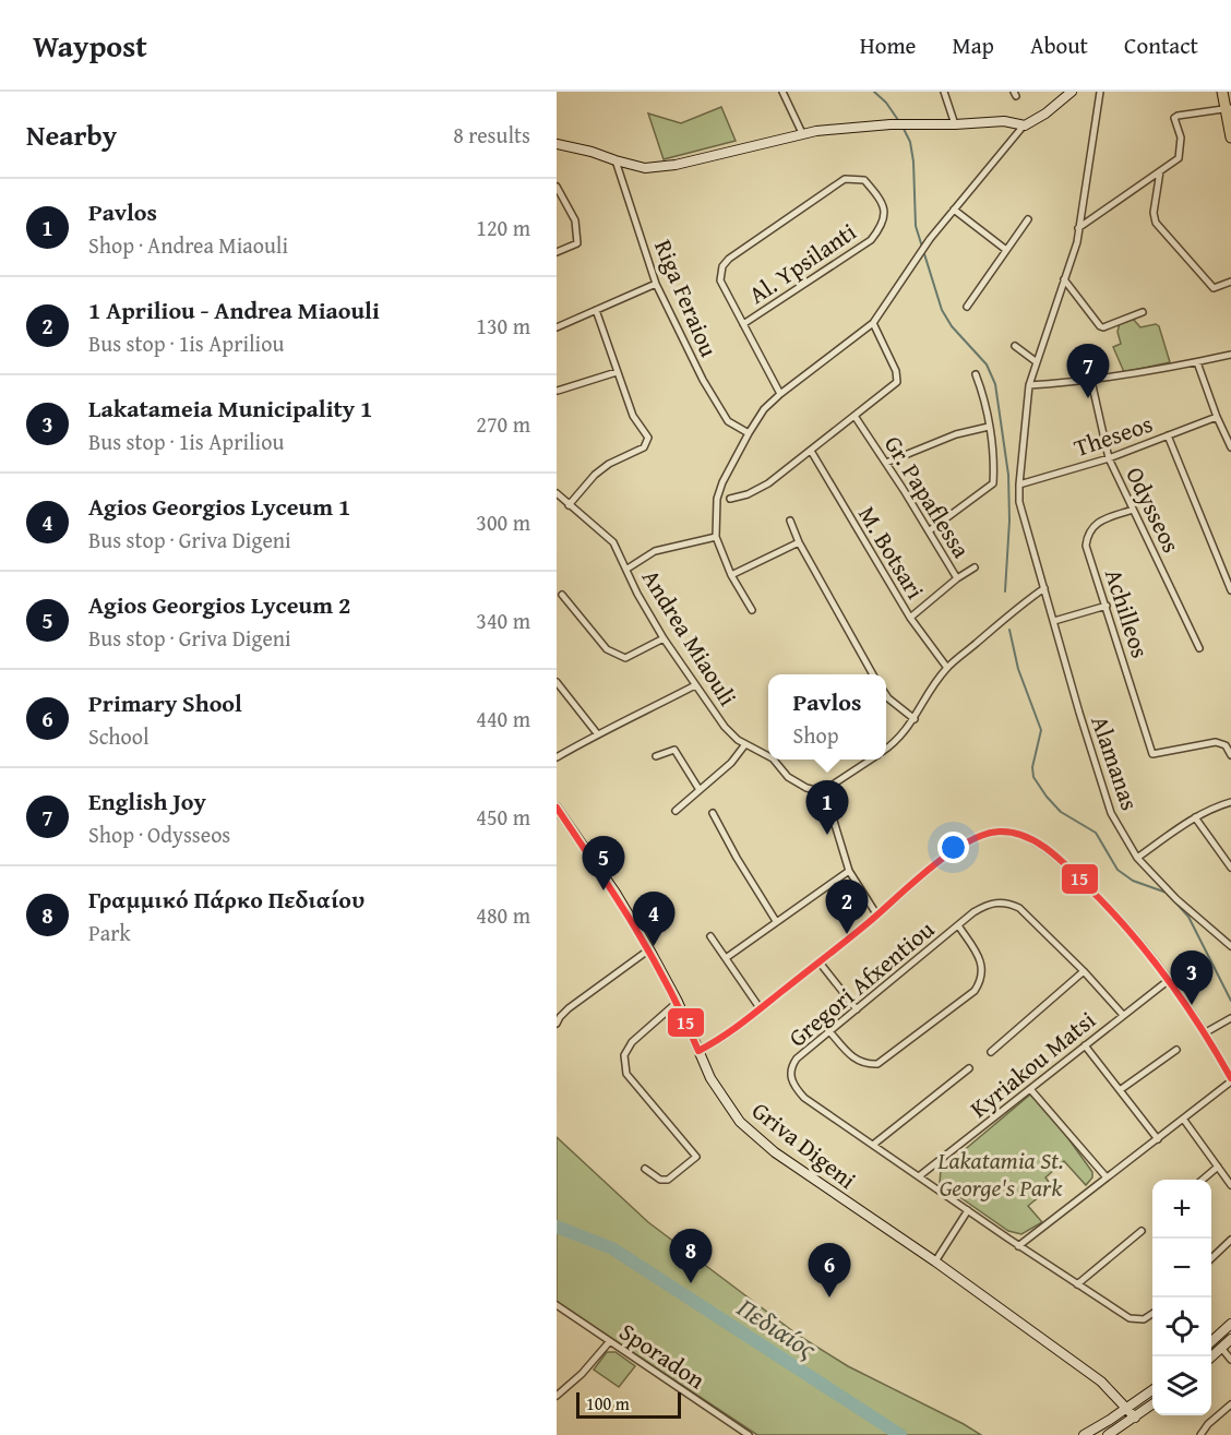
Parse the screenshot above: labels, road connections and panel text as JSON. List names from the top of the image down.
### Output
{
  "streets": {
    "street": [
      "Al. Ypsilanti",
      "Riga Feraiou",
      "Theseos",
      "Gr. Papaflessa",
      "Odysseos",
      "M. Botsari",
      "Achilleos",
      "Andrea Miaouli",
      "Alamanas",
      "Gregori Afxentiou",
      "Kyriakou Matsi",
      "Griva Digeni",
      "Sporadon"
    ]
  },
  "crossings": [
    ["Theseos", "Odysseos"],
    ["Theseos", "Alamanas"],
    ["Gr. Papaflessa", "M. Botsari"],
    ["Odysseos", "Achilleos"],
    ["Gregori Afxentiou", "Kyriakou Matsi"]
  ],
  "water": ["Πεδιαίος"],
  "parks": ["Lakatamia St. George's Park"],
  "lines": ["transit line 15"],
  "scale_bar": "100 m",
  "page": {
    "header": "Waypost",
    "nav": [
      "Home",
      "Map",
      "About",
      "Contact"
    ],
    "heading": ["Nearby", "8 results"],
    "list": [
      {
        "mark": "1",
        "name": "Pavlos",
        "note": "Shop · Andrea Miaouli",
        "value": "120 m"
      },
      {
        "mark": "2",
        "name": "1 Apriliou - Andrea Miaouli",
        "note": "Bus stop · 1is Apriliou",
        "value": "130 m"
      },
      {
        "mark": "3",
        "name": "Lakatameia Municipality 1",
        "note": "Bus stop · 1is Apriliou",
        "value": "270 m"
      },
      {
        "mark": "4",
        "name": "Agios Georgios Lyceum 1",
        "note": "Bus stop · Griva Digeni",
        "value": "300 m"
      },
      {
        "mark": "5",
        "name": "Agios Georgios Lyceum 2",
        "note": "Bus stop · Griva Digeni",
        "value": "340 m"
      },
      {
        "mark": "6",
        "name": "Primary Shool",
        "note": "School",
        "value": "440 m"
      },
      {
        "mark": "7",
        "name": "English Joy",
        "note": "Shop · Odysseos",
        "value": "450 m"
      },
      {
        "mark": "8",
        "name": "Γραμμικό Πάρκο Πεδιαίου",
        "note": "Park",
        "value": "480 m"
      }
    ],
    "pins": [
      "7",
      "1",
      "5",
      "2",
      "4",
      "3",
      "8",
      "6"
    ],
    "popup": ["Pavlos", "Shop"],
    "map_buttons": ["+", "−"],
    "scale": "100 m"
  }
}
